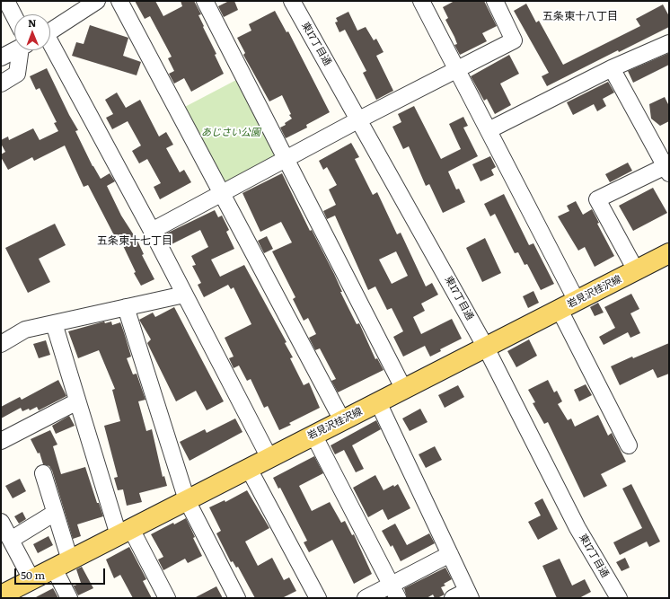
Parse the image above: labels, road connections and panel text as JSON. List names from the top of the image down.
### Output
{
  "streets": {
    "main road": ["岩見沢桂沢線"],
    "street": ["東17丁目通"]
  },
  "crossings": [
    ["東17丁目通", "岩見沢桂沢線"]
  ],
  "districts": ["五条東十八丁目", "五条東十七丁目"],
  "parks": ["あじさい公園"],
  "scale_bar": "50 m",
  "north": "top"
}
